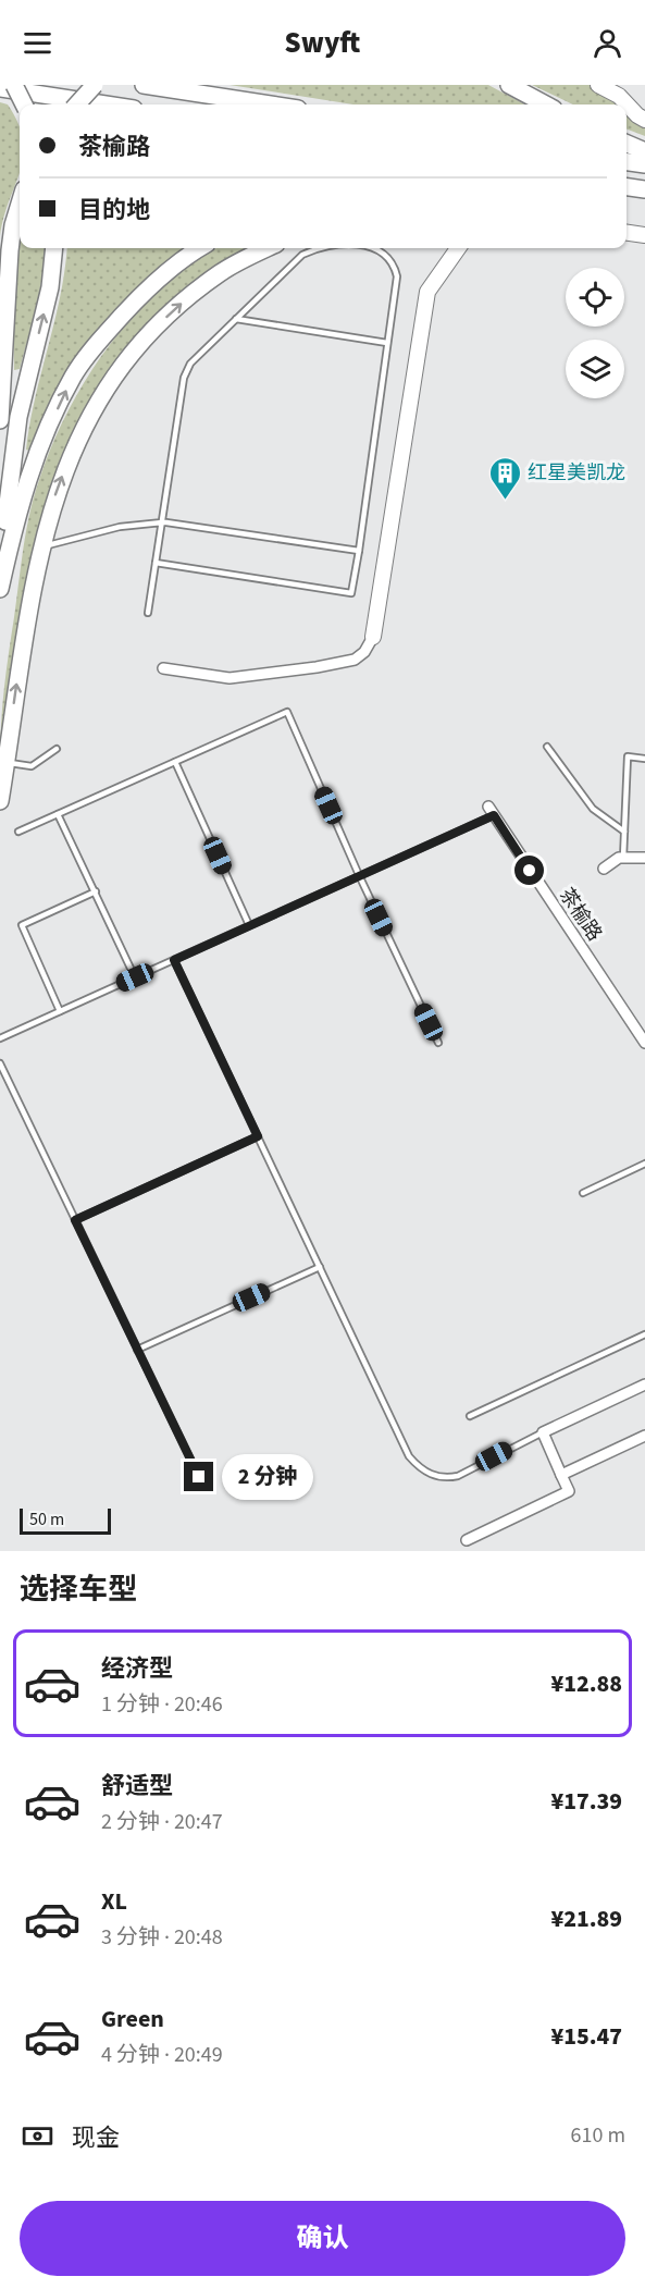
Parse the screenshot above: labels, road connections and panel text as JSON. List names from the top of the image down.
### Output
{
  "streets": {
    "street": ["茶榆路"]
  },
  "places": {
    "building": ["红星美凯龙"]
  },
  "scale_bar": "50 m",
  "page": {
    "header": "Swyft",
    "banner": ["茶榆路", "目的地"],
    "bubble": "2 分钟",
    "scale": "50 m",
    "heading": "选择车型",
    "list": [
      {
        "name": "经济型",
        "note": "1 分钟 · 20:46",
        "value": "¥12.88"
      },
      {
        "name": "舒适型",
        "note": "2 分钟 · 20:47",
        "value": "¥17.39"
      },
      {
        "name": "XL",
        "note": "3 分钟 · 20:48",
        "value": "¥21.89"
      },
      {
        "name": "Green",
        "note": "4 分钟 · 20:49",
        "value": "¥15.47"
      }
    ],
    "pay": ["现金", "610 m"],
    "buttons": "确认"
  }
}
